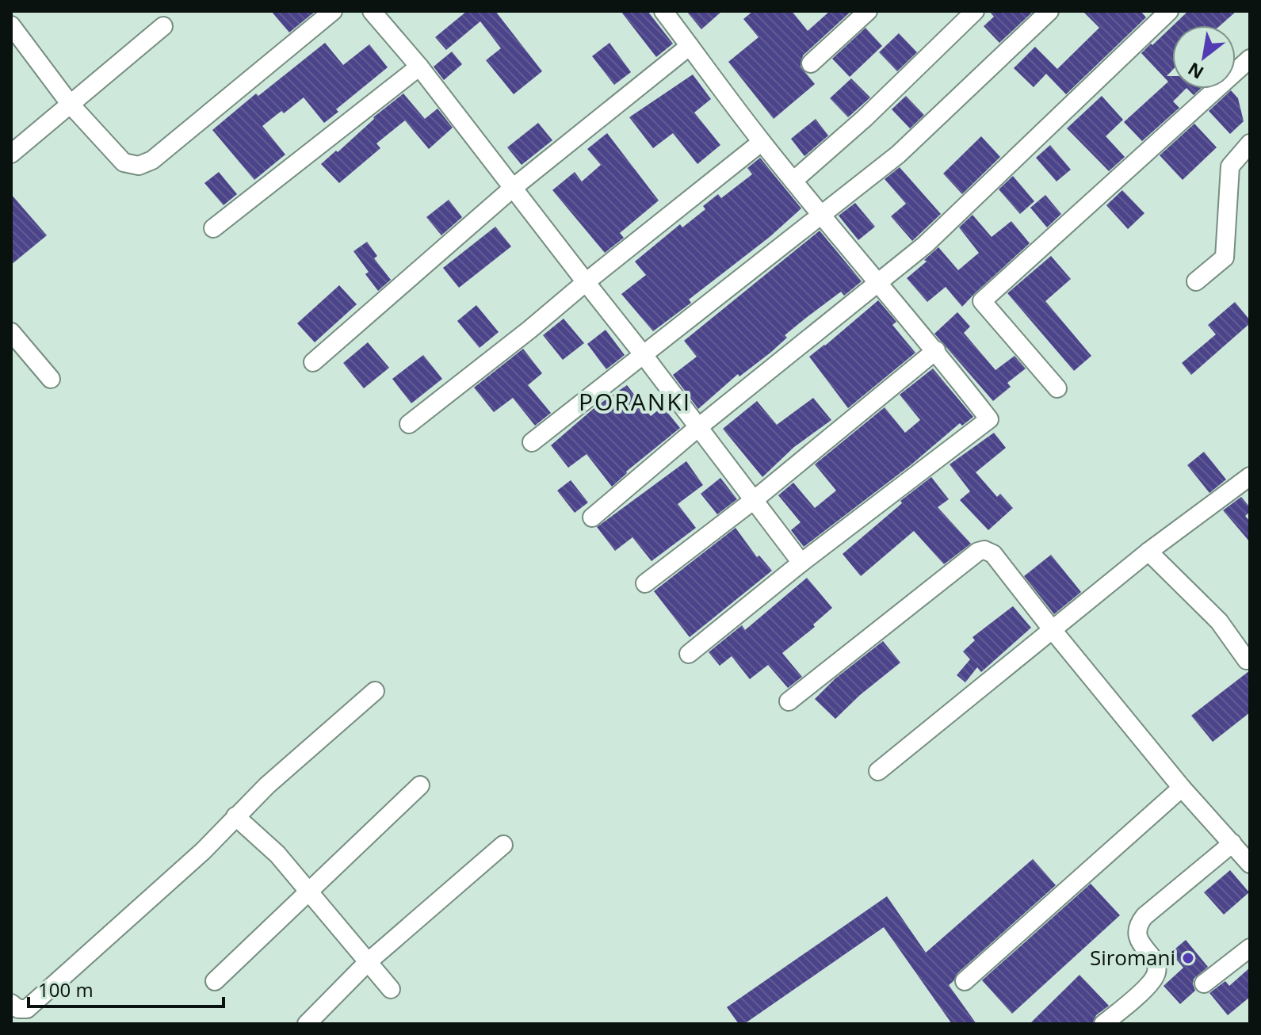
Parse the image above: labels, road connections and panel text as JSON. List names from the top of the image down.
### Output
{
  "districts": ["PORANKI"],
  "places": ["Siromani"],
  "scale_bar": "100 m",
  "north": "bottom left"
}
